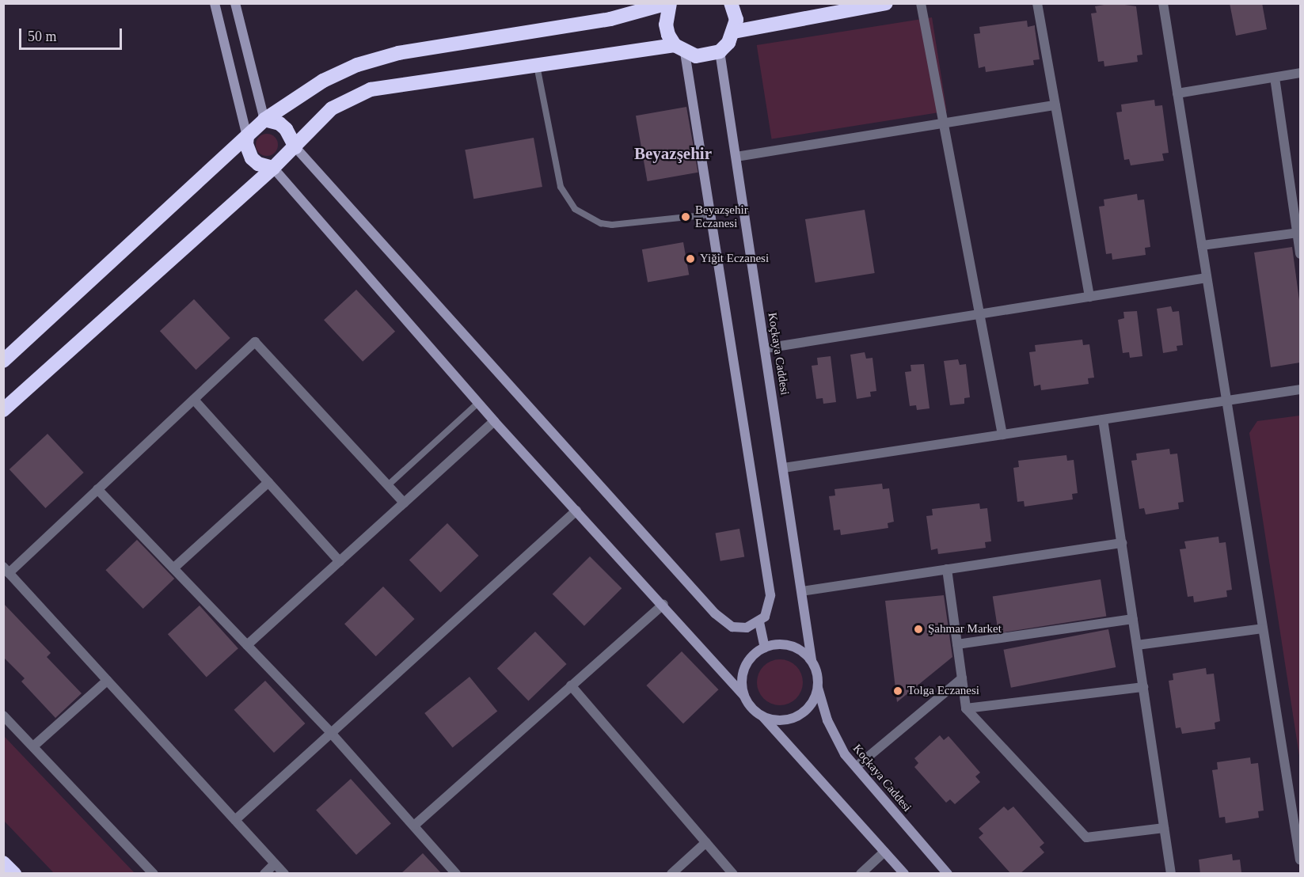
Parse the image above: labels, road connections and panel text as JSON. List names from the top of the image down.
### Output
{
  "streets": {
    "main road": ["Koçkaya Caddesi"]
  },
  "districts": ["Beyazşehir"],
  "places": [
    "Beyazşehir Eczanesi",
    "Yiğit Eczanesi",
    "Şahmar Market",
    "Tolga Eczanesi"
  ],
  "scale_bar": "50 m"
}
